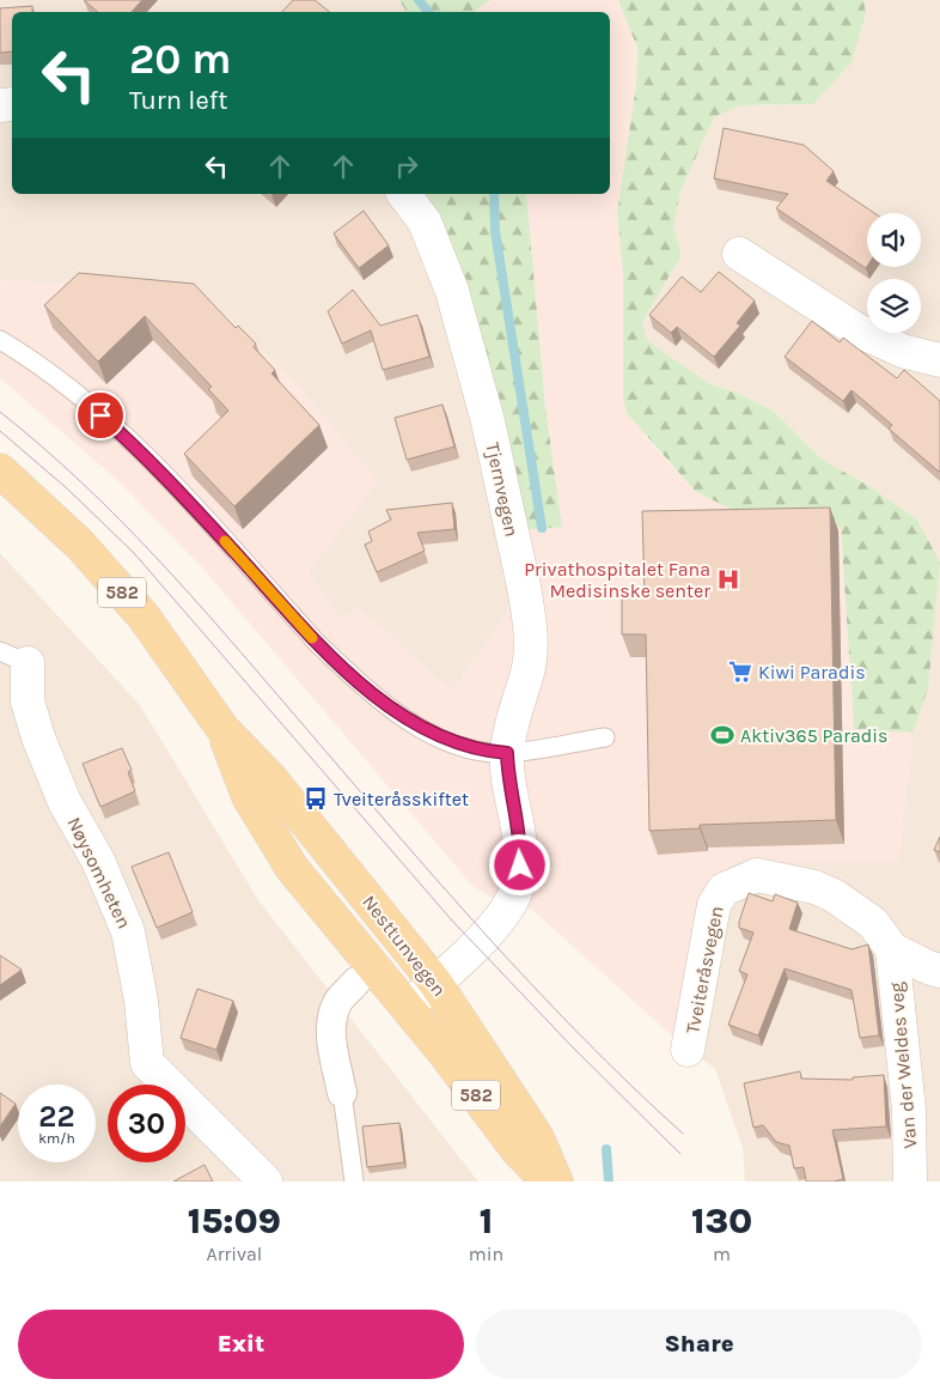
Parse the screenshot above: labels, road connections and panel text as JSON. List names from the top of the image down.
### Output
{
  "streets": {
    "main road": ["582", "Nesttunvegen"],
    "street": [
      "Tjernvegen",
      "Nøysomheten",
      "Tveiteråsvegen",
      "Van der Weldes veg"
    ]
  },
  "crossings": [
    ["Tjernvegen", "Nesttunvegen"],
    ["Tveiteråsvegen", "Van der Weldes veg"]
  ],
  "places": {
    "hospital": ["Privathospitalet Fana Medisinske senter"],
    "supermarket": ["Kiwi Paradis"],
    "sports": ["Aktiv365 Paradis"],
    "bus stop": ["Tveiteråsskiftet"]
  },
  "page": {
    "turn": ["20 m", "Turn left"],
    "speed": "22 km/h",
    "limit": "30",
    "eta": [
      "15:09",
      "Arrival",
      "1",
      "min",
      "130",
      "m"
    ],
    "buttons": ["Exit", "Share"]
  }
}
